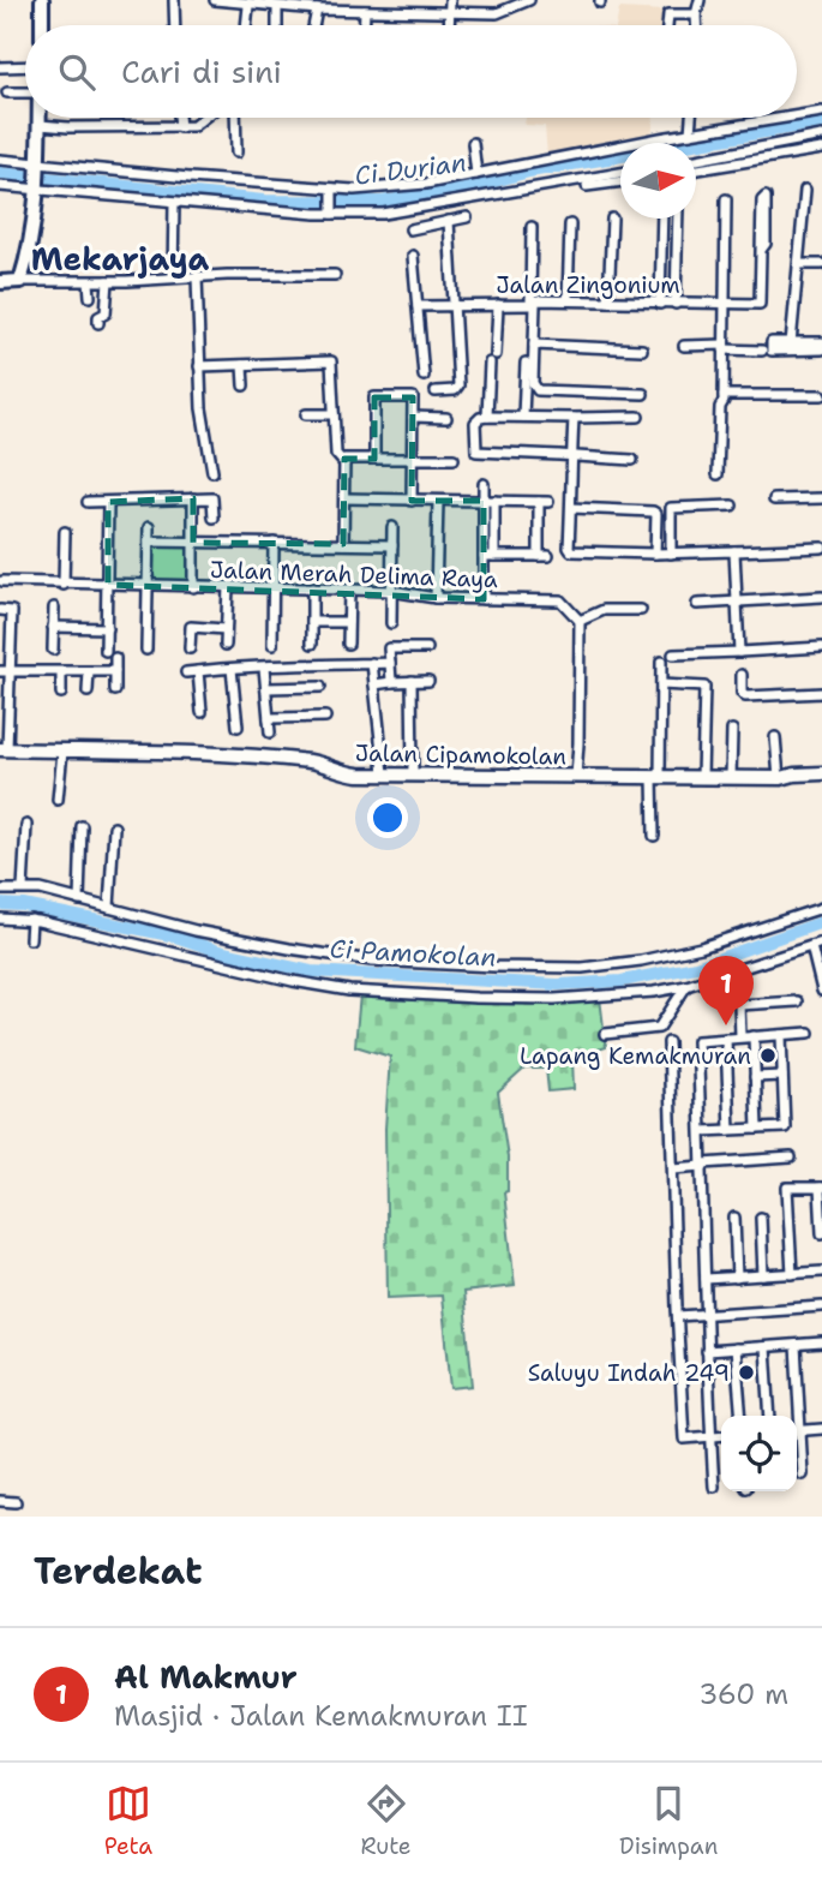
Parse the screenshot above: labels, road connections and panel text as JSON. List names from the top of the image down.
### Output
{
  "streets": {
    "street": ["Jalan Zingonium", "Jalan Merah Delima Raya", "Jalan Cipamokolan"]
  },
  "districts": ["Mekarjaya"],
  "water": ["Ci Durian", "Ci Pamokolan"],
  "places": ["Lapang Kemakmuran", "Saluyu Indah 249"],
  "north": "right",
  "page": {
    "search": "Cari di sini",
    "pins": "1",
    "heading": "Terdekat",
    "list": [
      {
        "mark": "1",
        "name": "Al Makmur",
        "note": "Masjid · Jalan Kemakmuran II",
        "value": "360 m"
      }
    ],
    "nav": ["Peta", "Rute", "Disimpan"]
  }
}
